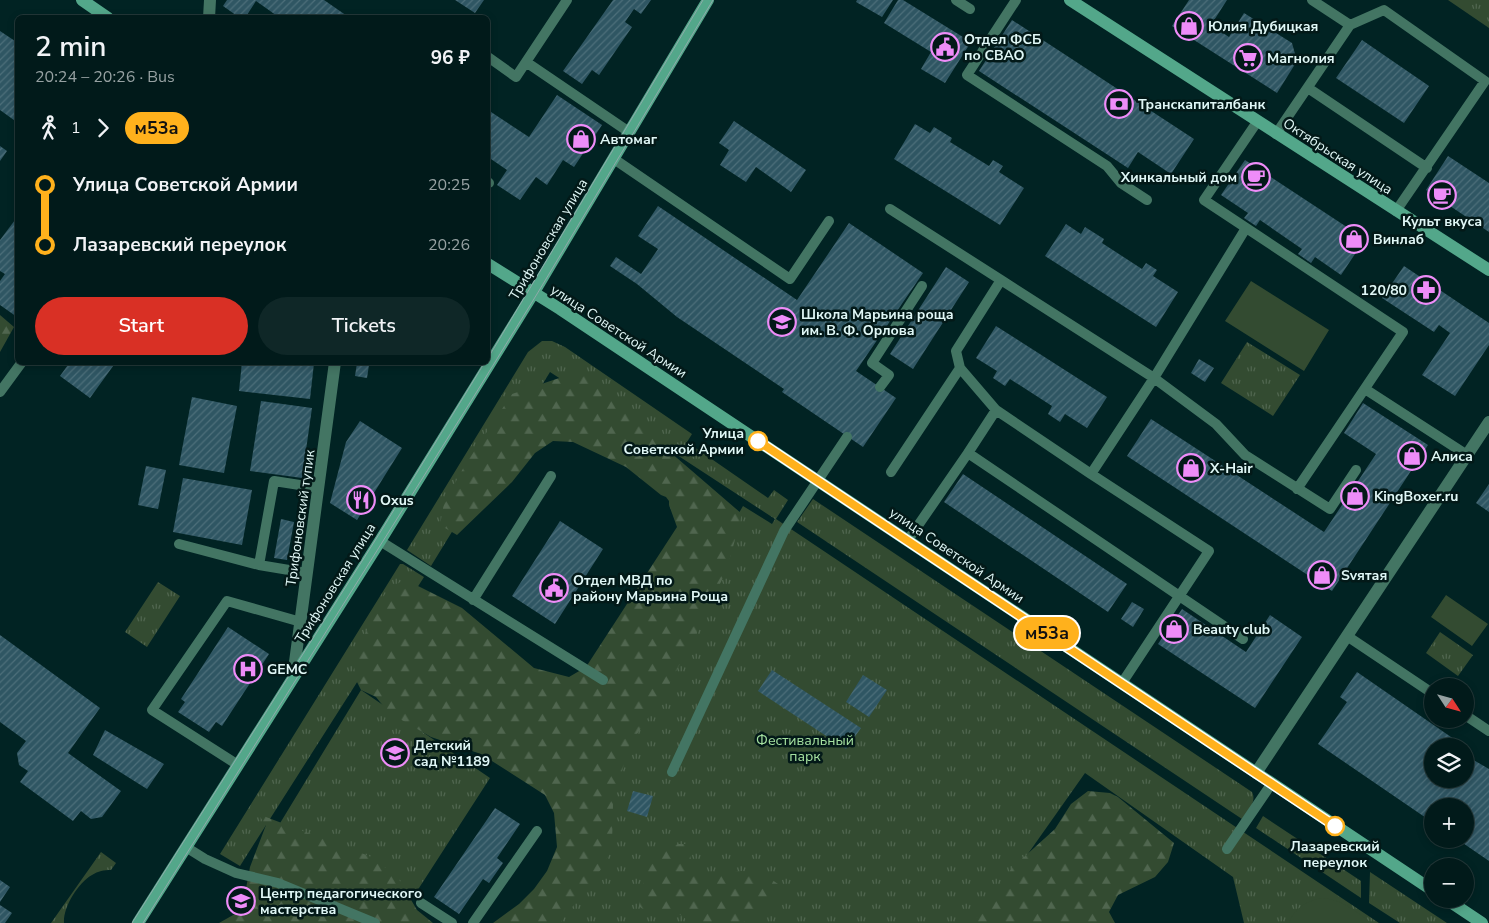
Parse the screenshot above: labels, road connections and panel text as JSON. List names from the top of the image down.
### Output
{
  "streets": {
    "street": [
      "Октябрьская улица",
      "Трифоновская улица",
      "улица Советской Армии",
      "Трифоновский тупик"
    ]
  },
  "crossings": [
    ["Трифоновская улица", "улица Советской Армии"],
    ["Трифоновская улица", "Трифоновский тупик"]
  ],
  "parks": ["Фестивальный парк"],
  "places": {
    "shop": [
      "Юлия Дубицкая",
      "Автомаг",
      "Винлаб",
      "Алиса",
      "X-Hair",
      "KingBoxer.ru",
      "Svятая",
      "Beauty club"
    ],
    "public building": ["Отдел ФСБ по СВАО", "Отдел МВД по району Марьина Роща"],
    "supermarket": ["Магнолия"],
    "bank": ["Транскапиталбанк"],
    "cafe": ["Хинкальный дом", "Культ вкуса"],
    "pharmacy": ["120/80"],
    "school or university": ["Школа Марьина роща им. В. Ф. Орлова", "Детский сад №1189", "Центр педагогического мастерства"],
    "other": ["Улица Советской Армии", "Лазаревский переулок"],
    "restaurant": ["Oxus"],
    "hospital": ["GEMC"]
  },
  "lines": ["bus line м53а"],
  "north": "bottom right",
  "page": {
    "on_map": "м53а",
    "heading": ["2 min", "20:24 – 20:26 · Bus", "96 ₽"],
    "legs": ["1", "м53а"],
    "list": [
      {
        "name": "Улица Советской Армии",
        "value": "20:25"
      },
      {
        "name": "Лазаревский переулок",
        "value": "20:26"
      }
    ],
    "buttons": ["Start", "Tickets"],
    "map_buttons": ["+", "−"]
  }
}
